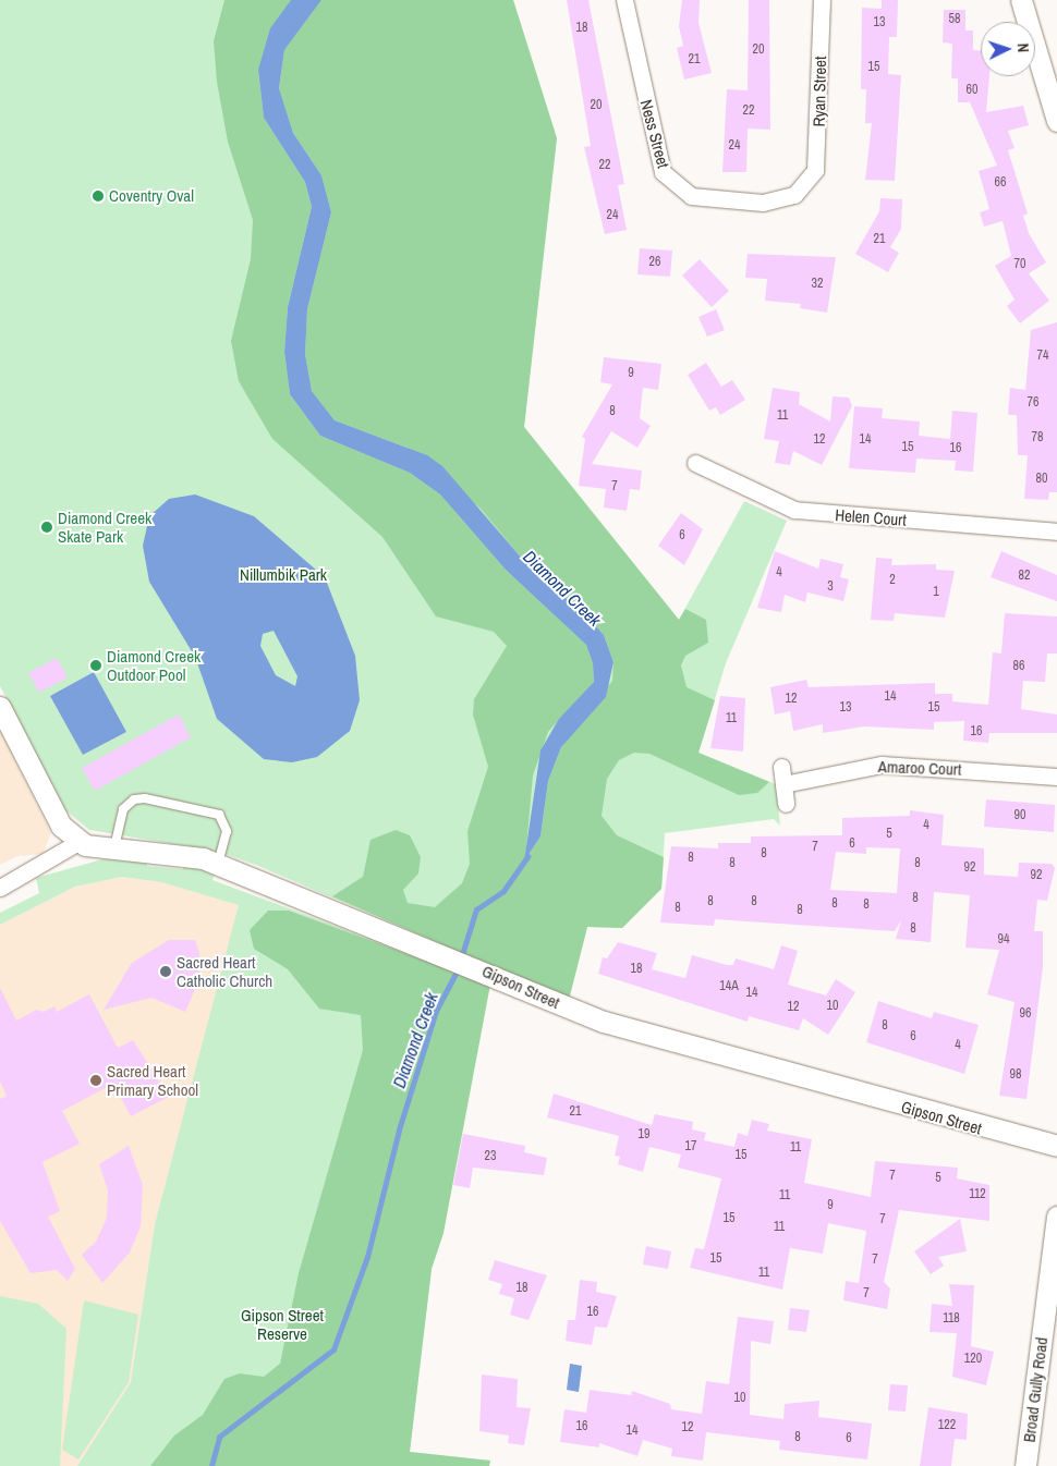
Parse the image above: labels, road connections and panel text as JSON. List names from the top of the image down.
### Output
{
  "streets": {
    "street": [
      "Ryan Street",
      "Ness Street",
      "Helen Court",
      "Amaroo Court",
      "Gipson Street",
      "Broad Gully Road"
    ]
  },
  "crossings": [
    ["Ryan Street", "Ness Street"]
  ],
  "water": ["Diamond Creek"],
  "parks": ["Nillumbik Park", "Gipson Street Reserve"],
  "places": [
    "Coventry Oval",
    "Diamond Creek Skate Park",
    "Diamond Creek Outdoor Pool",
    "Sacred Heart Catholic Church",
    "Sacred Heart Primary School"
  ],
  "house_numbers": [
    "58",
    "13",
    "18",
    "20",
    "21",
    "15",
    "60",
    "20",
    "22",
    "24",
    "22",
    "66",
    "24",
    "21",
    "26",
    "70",
    "32",
    "74",
    "9",
    "76",
    "8",
    "11",
    "78",
    "12",
    "14",
    "15",
    "16",
    "80",
    "7",
    "6",
    "4",
    "82",
    "2",
    "3",
    "1",
    "86",
    "14",
    "12",
    "13",
    "15",
    "11",
    "16",
    "90",
    "4",
    "5",
    "6",
    "7",
    "8",
    "8",
    "8",
    "8",
    "92",
    "92",
    "8",
    "8",
    "8",
    "8",
    "8",
    "8",
    "8",
    "8",
    "94",
    "18",
    "14A",
    "14",
    "10",
    "12",
    "96",
    "8",
    "6",
    "4",
    "98",
    "21",
    "19",
    "17",
    "11",
    "15",
    "23",
    "7",
    "5",
    "112",
    "11",
    "9",
    "15",
    "7",
    "11",
    "15",
    "7",
    "11",
    "18",
    "7",
    "16",
    "118",
    "120",
    "10",
    "122",
    "16",
    "12",
    "14",
    "8",
    "6"
  ],
  "north": "right"
}
